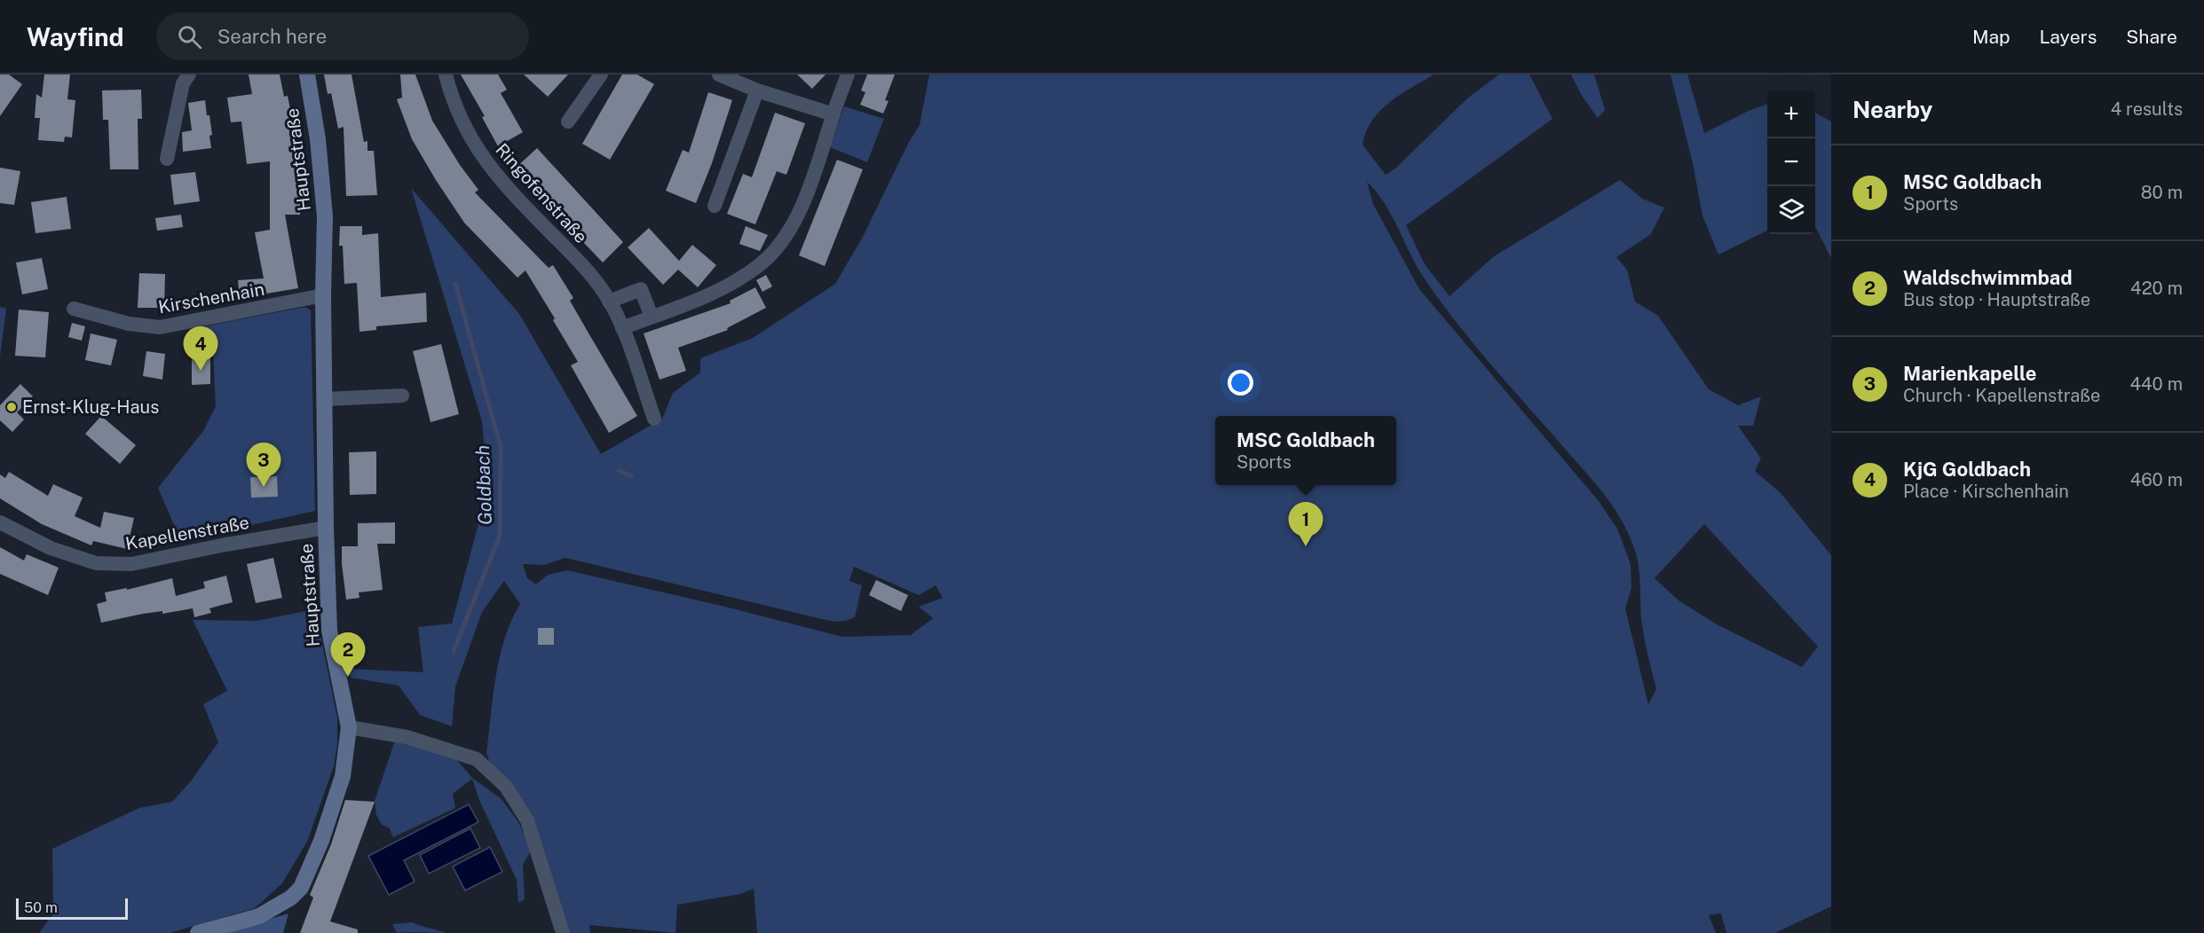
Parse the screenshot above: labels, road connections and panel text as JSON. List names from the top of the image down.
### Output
{
  "streets": {
    "street": [
      "Hauptstraße",
      "Ringofenstraße",
      "Kirschenhain",
      "Kapellenstraße"
    ]
  },
  "crossings": [
    ["Hauptstraße", "Kirschenhain"],
    ["Hauptstraße", "Kapellenstraße"]
  ],
  "water": ["Goldbach"],
  "places": ["Ernst-Klug-Haus"],
  "scale_bar": "50 m",
  "page": {
    "header": "Wayfind",
    "search": "Search here",
    "nav": ["Map", "Layers", "Share"],
    "heading": ["Nearby", "4 results"],
    "map_buttons": ["+", "−"],
    "list": [
      {
        "mark": "1",
        "name": "MSC Goldbach",
        "note": "Sports",
        "value": "80 m"
      },
      {
        "mark": "2",
        "name": "Waldschwimmbad",
        "note": "Bus stop · Hauptstraße",
        "value": "420 m"
      },
      {
        "mark": "3",
        "name": "Marienkapelle",
        "note": "Church · Kapellenstraße",
        "value": "440 m"
      },
      {
        "mark": "4",
        "name": "KjG Goldbach",
        "note": "Place · Kirschenhain",
        "value": "460 m"
      }
    ],
    "pins": [
      "4",
      "3",
      "1",
      "2"
    ],
    "popup": ["MSC Goldbach", "Sports"],
    "scale": "50 m"
  }
}
